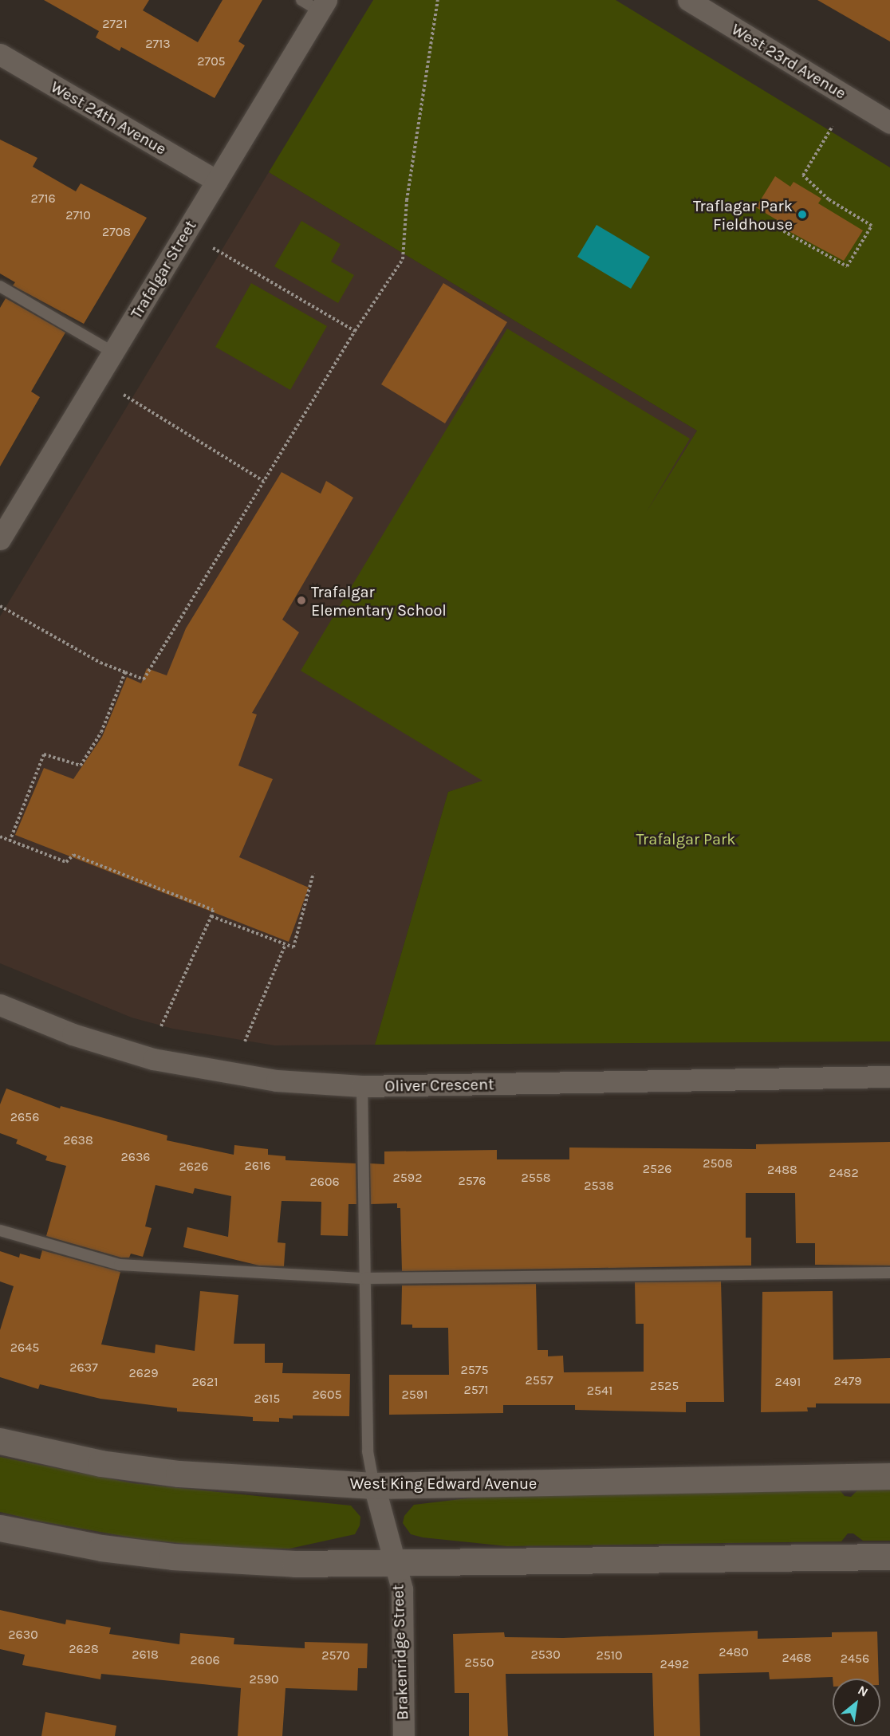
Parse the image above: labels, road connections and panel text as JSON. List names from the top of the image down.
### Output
{
  "streets": {
    "main road": ["West King Edward Avenue"],
    "street": [
      "West 23rd Avenue",
      "West 24th Avenue",
      "Trafalgar Street",
      "Oliver Crescent",
      "Brakenridge Street"
    ]
  },
  "crossings": [
    ["West 24th Avenue", "Trafalgar Street"],
    ["West King Edward Avenue", "Brakenridge Street"]
  ],
  "parks": ["Trafalgar Park"],
  "places": ["Traflagar Park Fieldhouse", "Trafalgar Elementary School"],
  "house_numbers": [
    "2721",
    "2713",
    "2705",
    "2716",
    "2710",
    "2708",
    "2656",
    "2638",
    "2636",
    "2508",
    "2616",
    "2626",
    "2526",
    "2488",
    "2482",
    "2592",
    "2558",
    "2576",
    "2606",
    "2538",
    "2645",
    "2637",
    "2575",
    "2629",
    "2557",
    "2479",
    "2621",
    "2491",
    "2525",
    "2571",
    "2541",
    "2605",
    "2591",
    "2615",
    "2630",
    "2628",
    "2480",
    "2618",
    "2530",
    "2570",
    "2510",
    "2468",
    "2456",
    "2606",
    "2550",
    "2492",
    "2590"
  ],
  "north": "top right"
}
